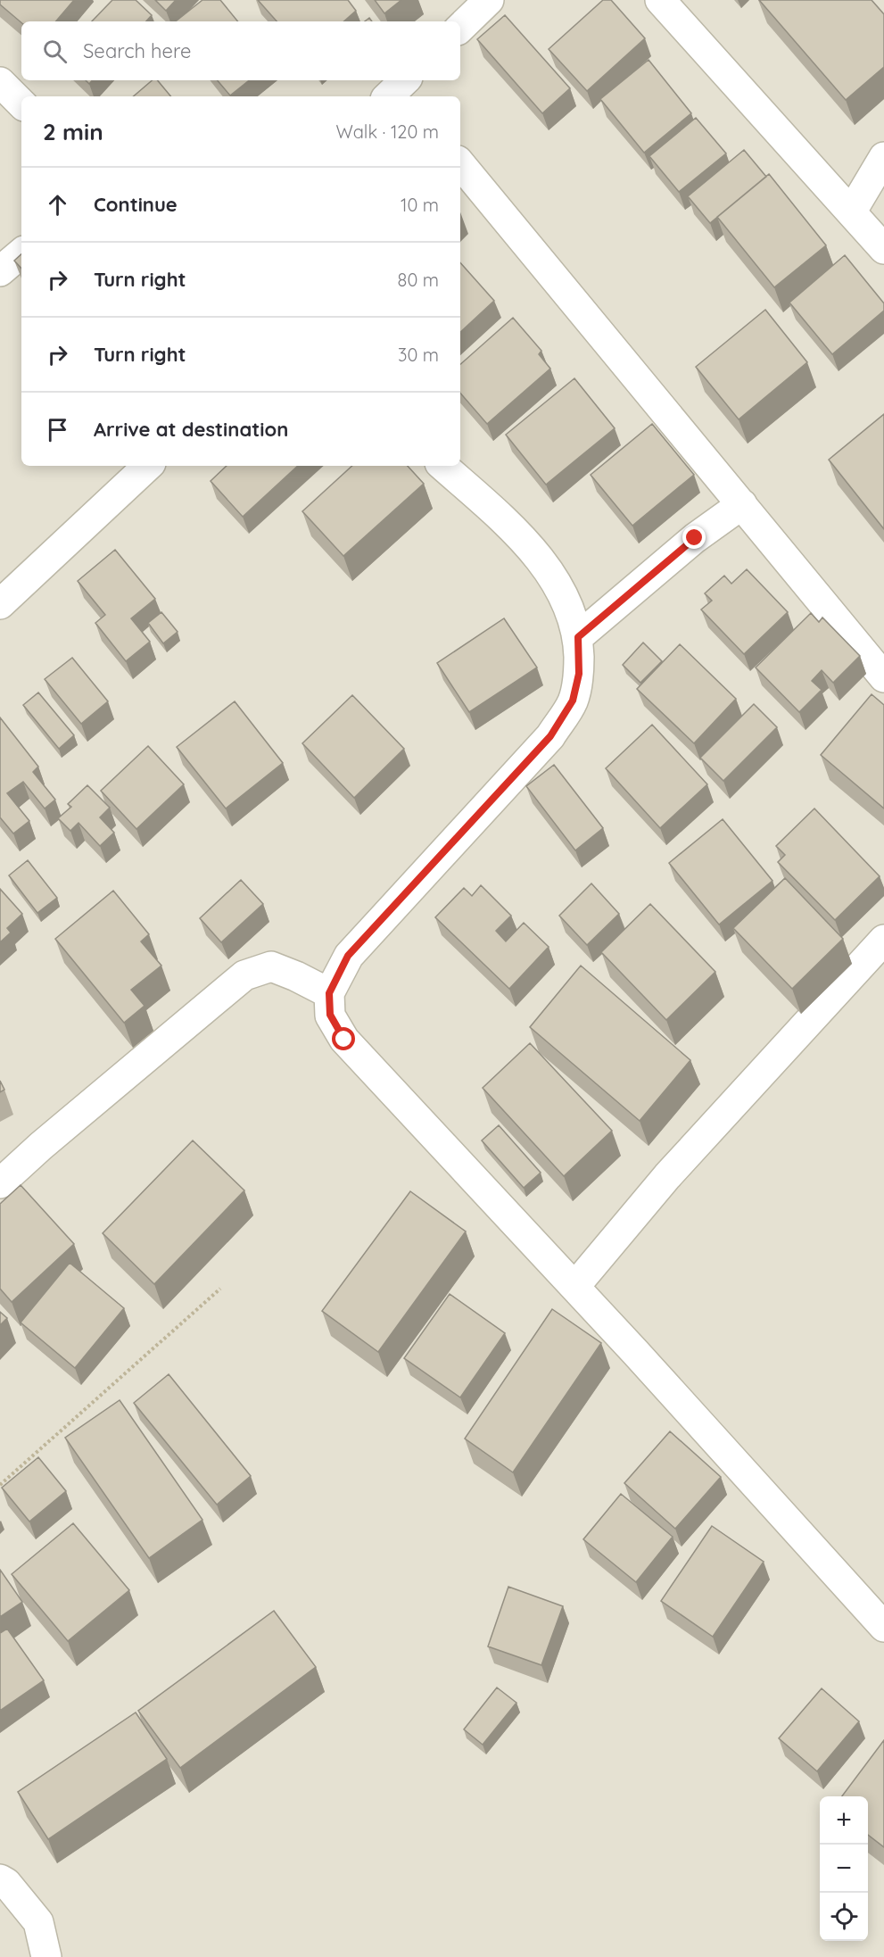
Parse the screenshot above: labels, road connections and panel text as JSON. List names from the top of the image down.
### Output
{
  "page": {
    "search": "Search here",
    "heading": ["2 min", "Walk · 120 m"],
    "list": [
      ["Continue", "10 m"],
      ["Turn right", "80 m"],
      ["Turn right", "30 m"],
      "Arrive at destination"
    ],
    "map_buttons": ["+", "−"]
  }
}
